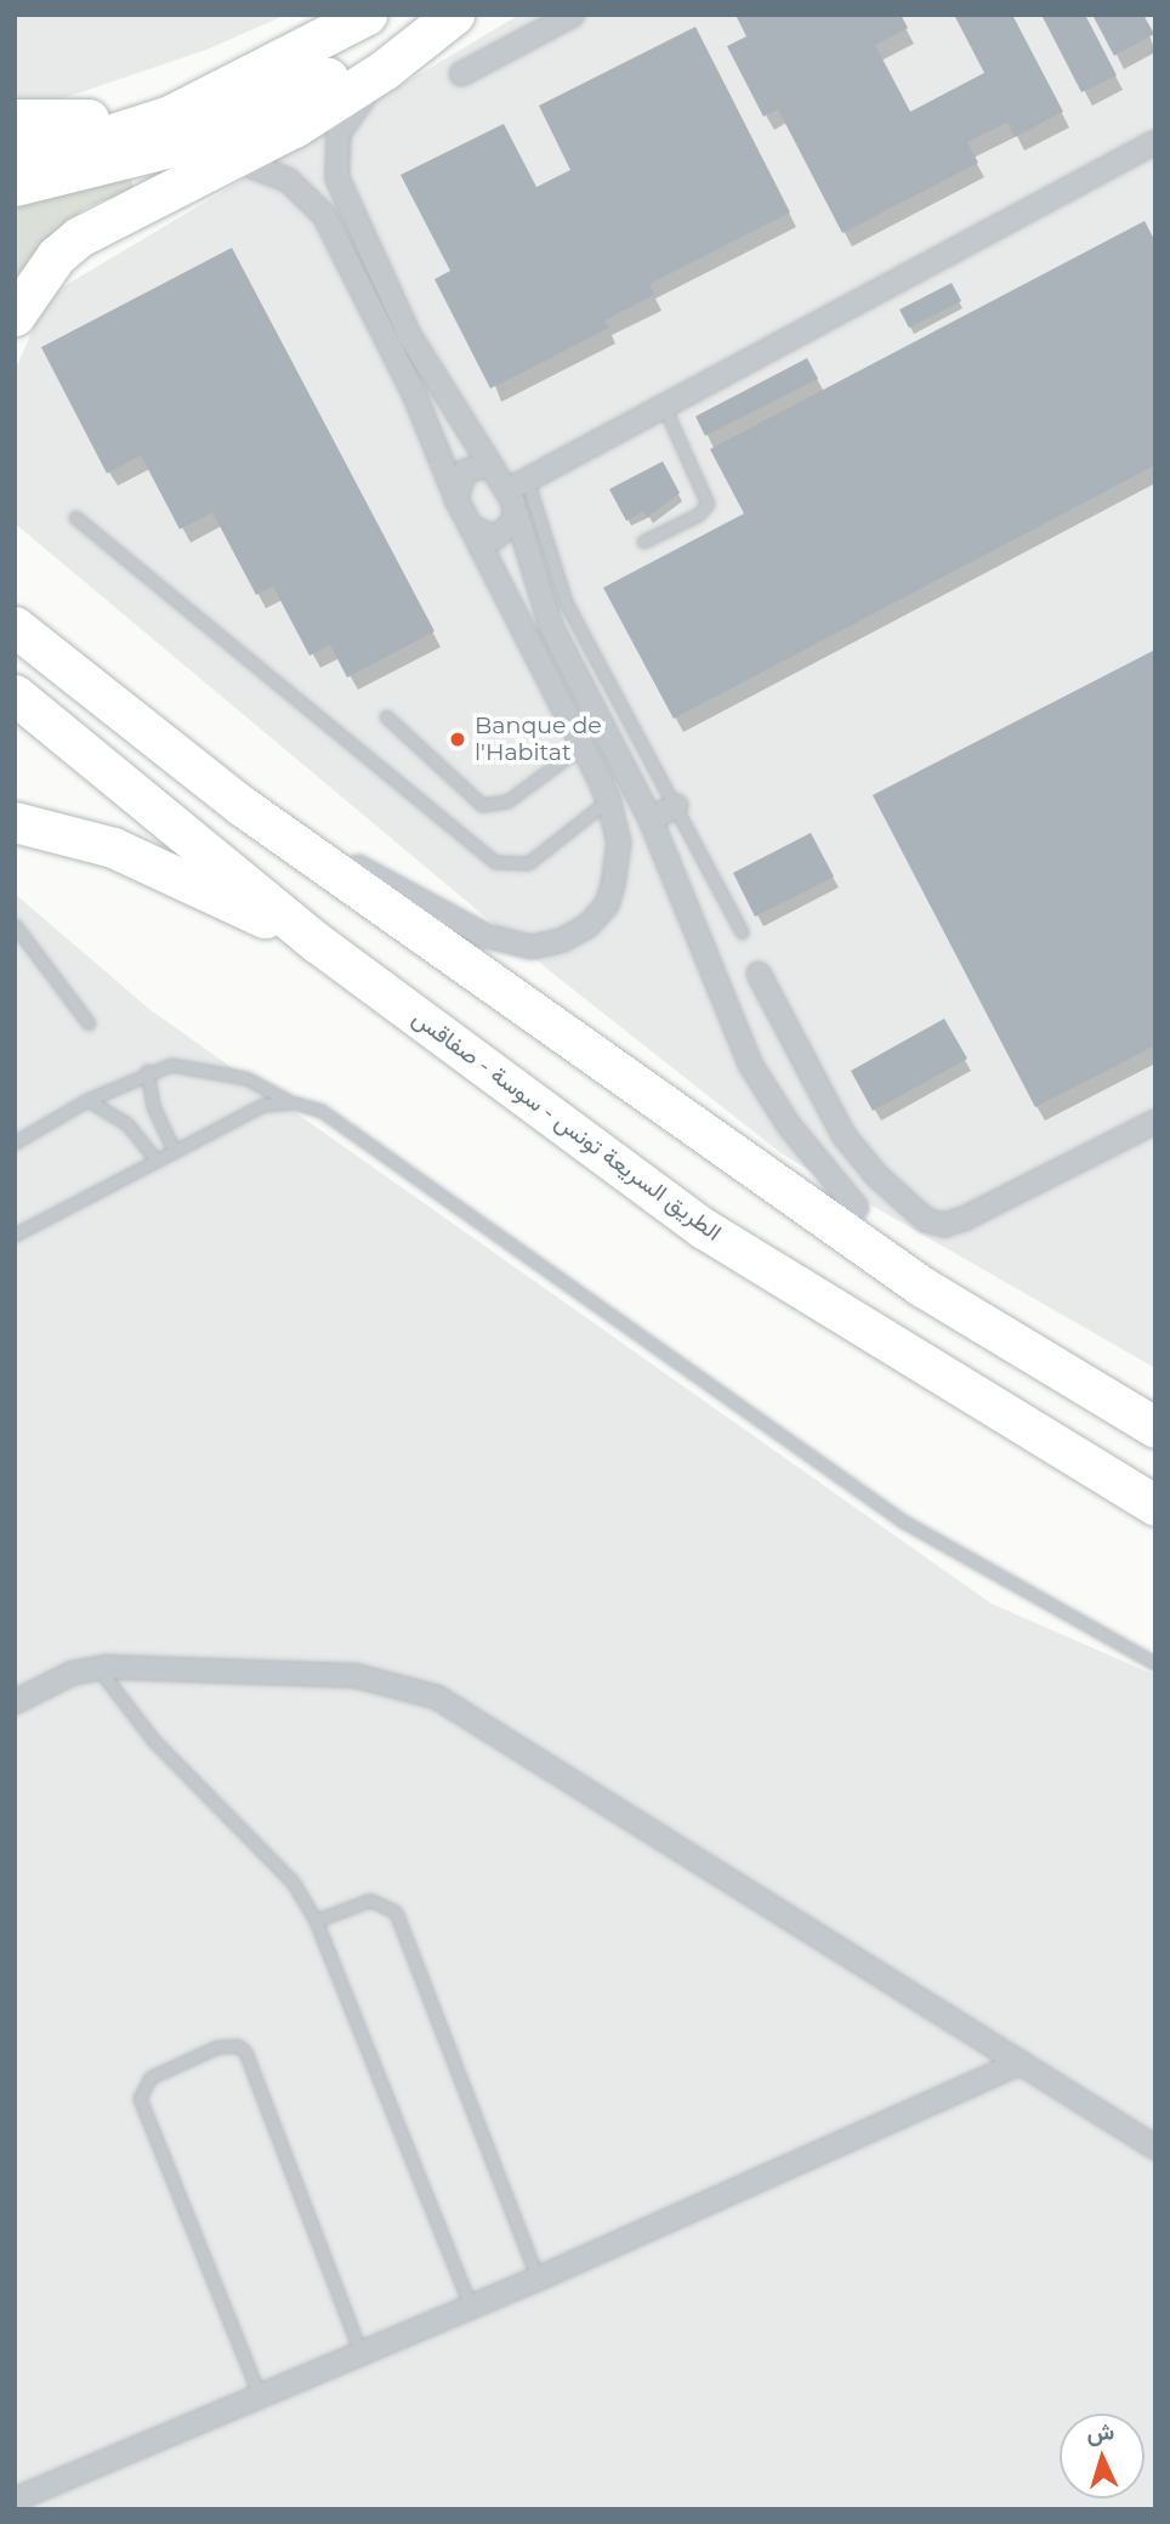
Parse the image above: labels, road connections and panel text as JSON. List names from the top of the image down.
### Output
{
  "streets": {
    "highway": ["الطريق السريعة تونس - سوسة - صفاقس"]
  },
  "places": ["Banque de l'Habitat"],
  "north": "top"
}
